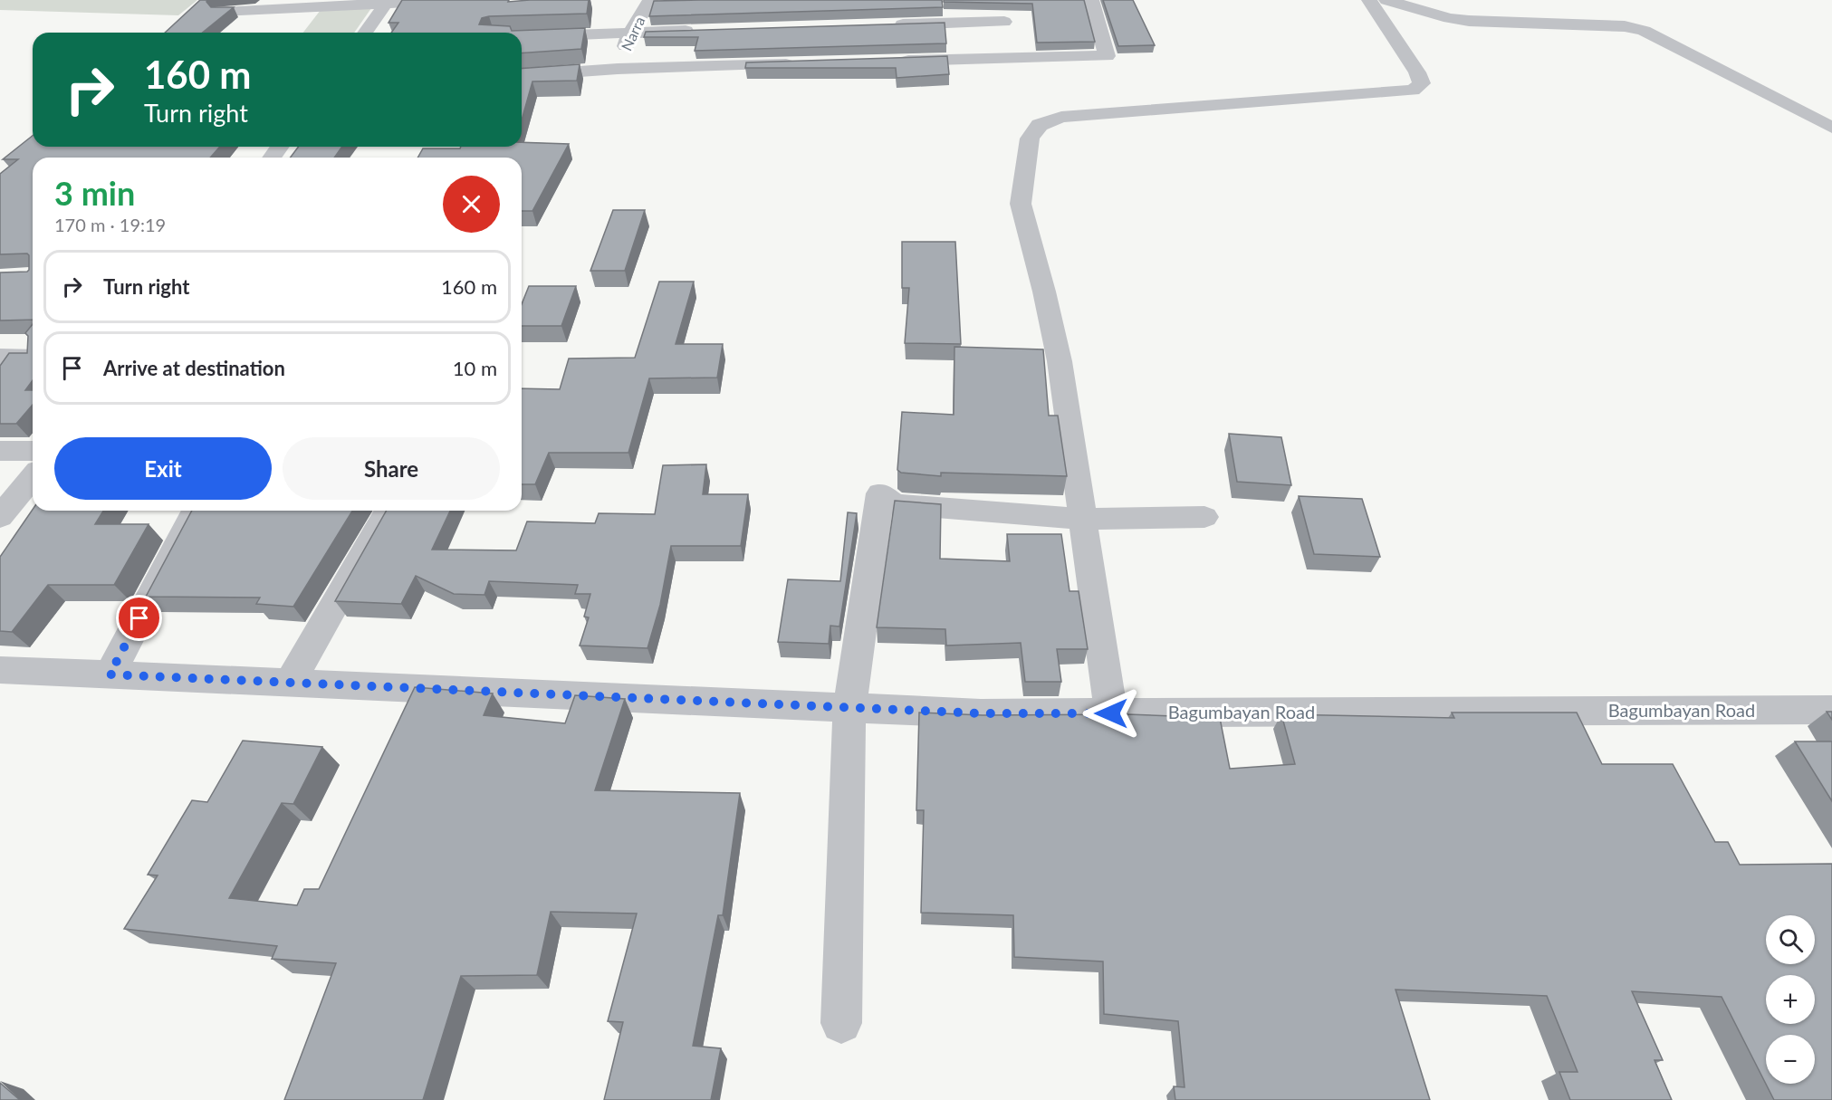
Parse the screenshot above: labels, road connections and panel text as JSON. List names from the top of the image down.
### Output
{
  "streets": {
    "street": ["Narra", "Bagumbayan Road"]
  },
  "page": {
    "turn": ["160 m", "Turn right"],
    "heading": ["3 min", "170 m · 19:19"],
    "list": [
      {
        "name": "Turn right",
        "value": "160 m"
      },
      {
        "name": "Arrive at destination",
        "value": "10 m"
      }
    ],
    "buttons": ["Exit", "Share"],
    "map_buttons": ["+", "−"]
  }
}
